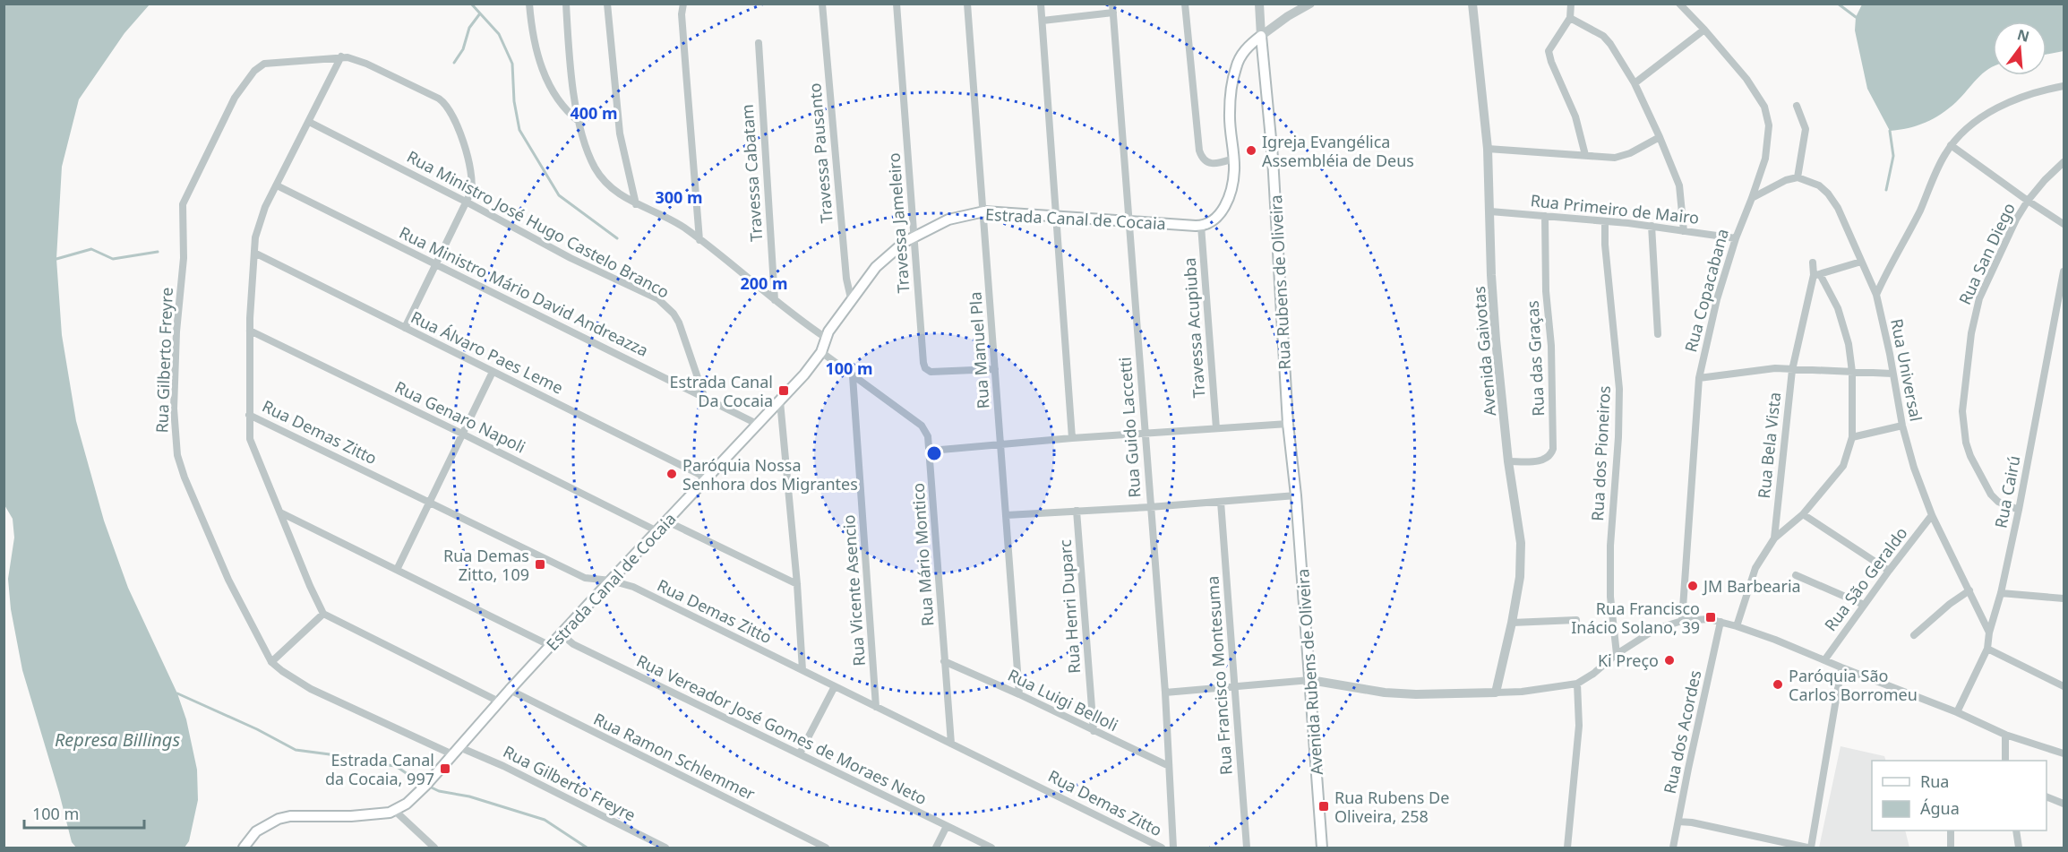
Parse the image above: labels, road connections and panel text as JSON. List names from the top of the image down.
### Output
{
  "streets": {
    "main road": ["Estrada Canal de Cocaia", "Rua Rubens de Oliveira", "Avenida Rubens de Oliveira"],
    "street": [
      "Travessa Pausanto",
      "Travessa Cabatam",
      "Rua Primeiro de Mairo",
      "Travessa Jameleiro",
      "Rua Ministro José Hugo Castelo Branco",
      "Rua San Diego",
      "Rua Copacabana",
      "Rua Ministro Mário David Andreazza",
      "Travessa Acupiuba",
      "Rua Manuel Pla",
      "Avenida Gaivotas",
      "Rua Álvaro Paes Leme",
      "Rua das Graças",
      "Rua Gilberto Freyre",
      "Rua Universal",
      "Rua Genaro Napoli",
      "Rua Guido Laccetti",
      "Rua Demas Zitto",
      "Rua Bela Vista",
      "Rua dos Pioneiros",
      "Rua Cairú",
      "Rua Mário Montico",
      "Rua São Geraldo",
      "Rua Vicente Asencio",
      "Rua Henri Duparc",
      "Rua Francisco Montesuma",
      "Rua Luigi Belloli",
      "Rua Vereador José Gomes de Moraes Neto",
      "Rua dos Acordes",
      "Rua Ramon Schlemmer"
    ]
  },
  "crossings": [
    ["Travessa Pausanto", "Estrada Canal de Cocaia"],
    ["Rua Primeiro de Mairo", "Rua Copacabana"],
    ["Rua Primeiro de Mairo", "Avenida Gaivotas"],
    ["Rua Primeiro de Mairo", "Rua das Graças"],
    ["Rua Primeiro de Mairo", "Rua dos Pioneiros"],
    ["Estrada Canal de Cocaia", "Travessa Jameleiro"],
    ["Estrada Canal de Cocaia", "Rua Ministro Mário David Andreazza"],
    ["Estrada Canal de Cocaia", "Travessa Acupiuba"],
    ["Estrada Canal de Cocaia", "Rua Manuel Pla"],
    ["Estrada Canal de Cocaia", "Rua Álvaro Paes Leme"],
    ["Estrada Canal de Cocaia", "Rua Gilberto Freyre"],
    ["Estrada Canal de Cocaia", "Rua Genaro Napoli"],
    ["Estrada Canal de Cocaia", "Rua Guido Laccetti"],
    ["Estrada Canal de Cocaia", "Rua Demas Zitto"],
    ["Estrada Canal de Cocaia", "Rua Mário Montico"],
    ["Estrada Canal de Cocaia", "Rua Vereador José Gomes de Moraes Neto"],
    ["Estrada Canal de Cocaia", "Rua Ramon Schlemmer"],
    ["Travessa Jameleiro", "Rua Manuel Pla"],
    ["Rua Ministro José Hugo Castelo Branco", "Rua Ministro Mário David Andreazza"],
    ["Rua San Diego", "Rua Cairú"],
    ["Rua Rubens de Oliveira", "Avenida Rubens de Oliveira"],
    ["Rua Manuel Pla", "Rua Luigi Belloli"],
    ["Avenida Gaivotas", "Rua das Graças"],
    ["Rua Universal", "Rua Cairú"],
    ["Rua Universal", "Rua São Geraldo"],
    ["Rua Guido Laccetti", "Rua Luigi Belloli"],
    ["Rua Demas Zitto", "Rua Mário Montico"],
    ["Rua Demas Zitto", "Rua Vicente Asencio"],
    ["Rua Mário Montico", "Rua Vicente Asencio"],
    ["Rua Mário Montico", "Rua Luigi Belloli"],
    ["Rua Henri Duparc", "Rua Luigi Belloli"]
  ],
  "water": ["Represa Billings"],
  "places": {
    "other": [
      "Igreja Evangélica Assembléia de Deus",
      "Paróquia Nossa Senhora dos Migrantes",
      "JM Barbearia",
      "Ki Preço",
      "Paróquia São Carlos Borromeu"
    ],
    "transit": [
      "Estrada Canal Da Cocaia",
      "Rua Demas Zitto, 109",
      "Rua Francisco Inácio Solano, 39",
      "Estrada Canal da Cocaia, 997",
      "Rua Rubens De Oliveira, 258"
    ]
  },
  "legend": ["Rua", "Água"],
  "scale_bar": "100 m",
  "north": "top",
  "rings": [
    "400 m",
    "300 m",
    "200 m",
    "100 m"
  ]
}
